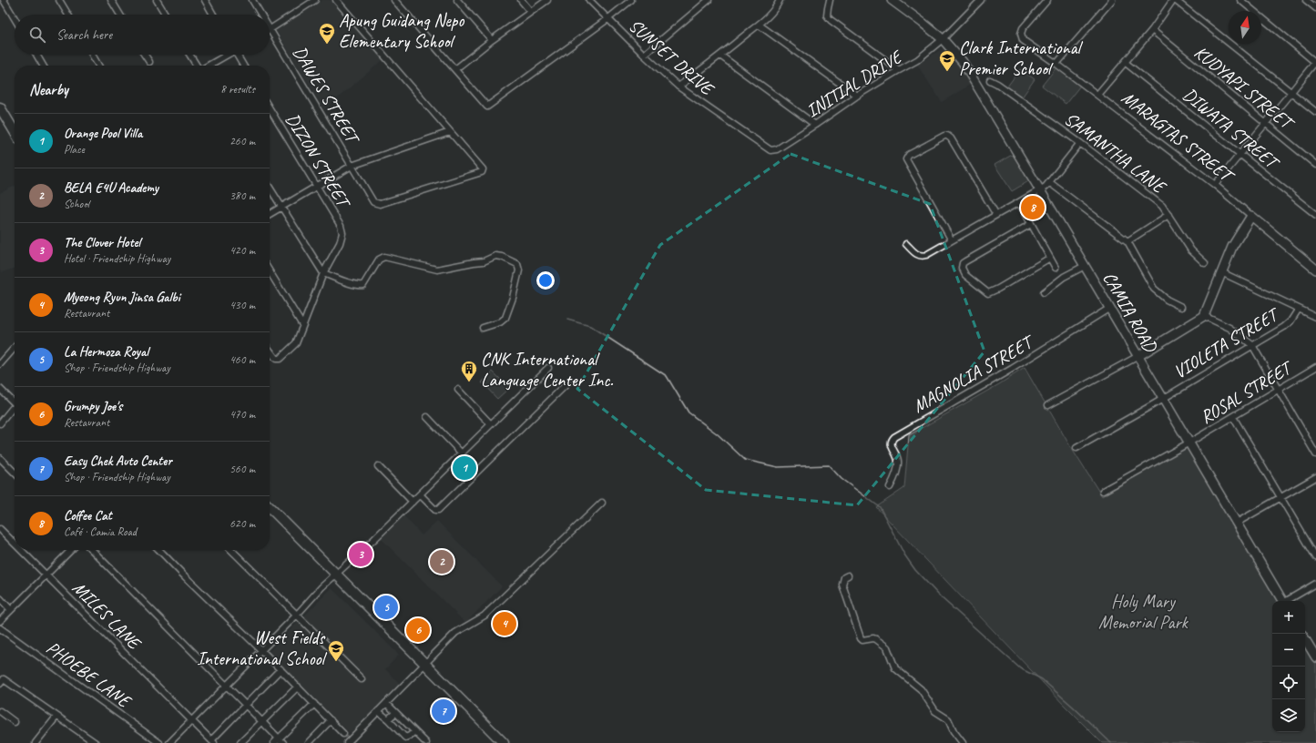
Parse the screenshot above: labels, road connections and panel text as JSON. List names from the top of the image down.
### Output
{
  "streets": {
    "street": [
      "SUNSET DRIVE",
      "INITIAL DRIVE",
      "KUDYAPI STREET",
      "DAWES STREET",
      "DIWATA STREET",
      "MARAGTAS STREET",
      "SAMANTHA LANE",
      "DIZON STREET",
      "CAMIA ROAD",
      "VIOLETA STREET",
      "MAGNOLIA STREET",
      "ROSAL STREET",
      "MILES LANE",
      "PHOEBE LANE"
    ]
  },
  "crossings": [
    ["SUNSET DRIVE", "INITIAL DRIVE"],
    ["INITIAL DRIVE", "CAMIA ROAD"],
    ["CAMIA ROAD", "VIOLETA STREET"],
    ["CAMIA ROAD", "MAGNOLIA STREET"],
    ["CAMIA ROAD", "ROSAL STREET"]
  ],
  "parks": ["Holy Mary Memorial Park"],
  "places": {
    "school or university": ["Apung Guidang Nepo Elementary School", "Clark International Premier School", "West Fields International School"],
    "building": ["CNK International Language Center Inc."]
  },
  "north": "top",
  "page": {
    "search": "Search here",
    "heading": ["Nearby", "8 results"],
    "list": [
      {
        "mark": "1",
        "name": "Orange Pool Villa",
        "note": "Place",
        "value": "260 m"
      },
      {
        "mark": "2",
        "name": "BELA E4U Academy",
        "note": "School",
        "value": "380 m"
      },
      {
        "mark": "3",
        "name": "The Clover Hotel",
        "note": "Hotel · Friendship Highway",
        "value": "420 m"
      },
      {
        "mark": "4",
        "name": "Myeong Ryun Jinsa Galbi",
        "note": "Restaurant",
        "value": "430 m"
      },
      {
        "mark": "5",
        "name": "La Hermoza Royal",
        "note": "Shop · Friendship Highway",
        "value": "460 m"
      },
      {
        "mark": "6",
        "name": "Grumpy Joe's",
        "note": "Restaurant",
        "value": "470 m"
      },
      {
        "mark": "7",
        "name": "Easy Chek Auto Center",
        "note": "Shop · Friendship Highway",
        "value": "560 m"
      },
      {
        "mark": "8",
        "name": "Coffee Cat",
        "note": "Café · Camia Road",
        "value": "620 m"
      }
    ],
    "pins": [
      "8",
      "1",
      "3",
      "2",
      "5",
      "4",
      "6",
      "7"
    ],
    "map_buttons": ["+", "−"]
  }
}
